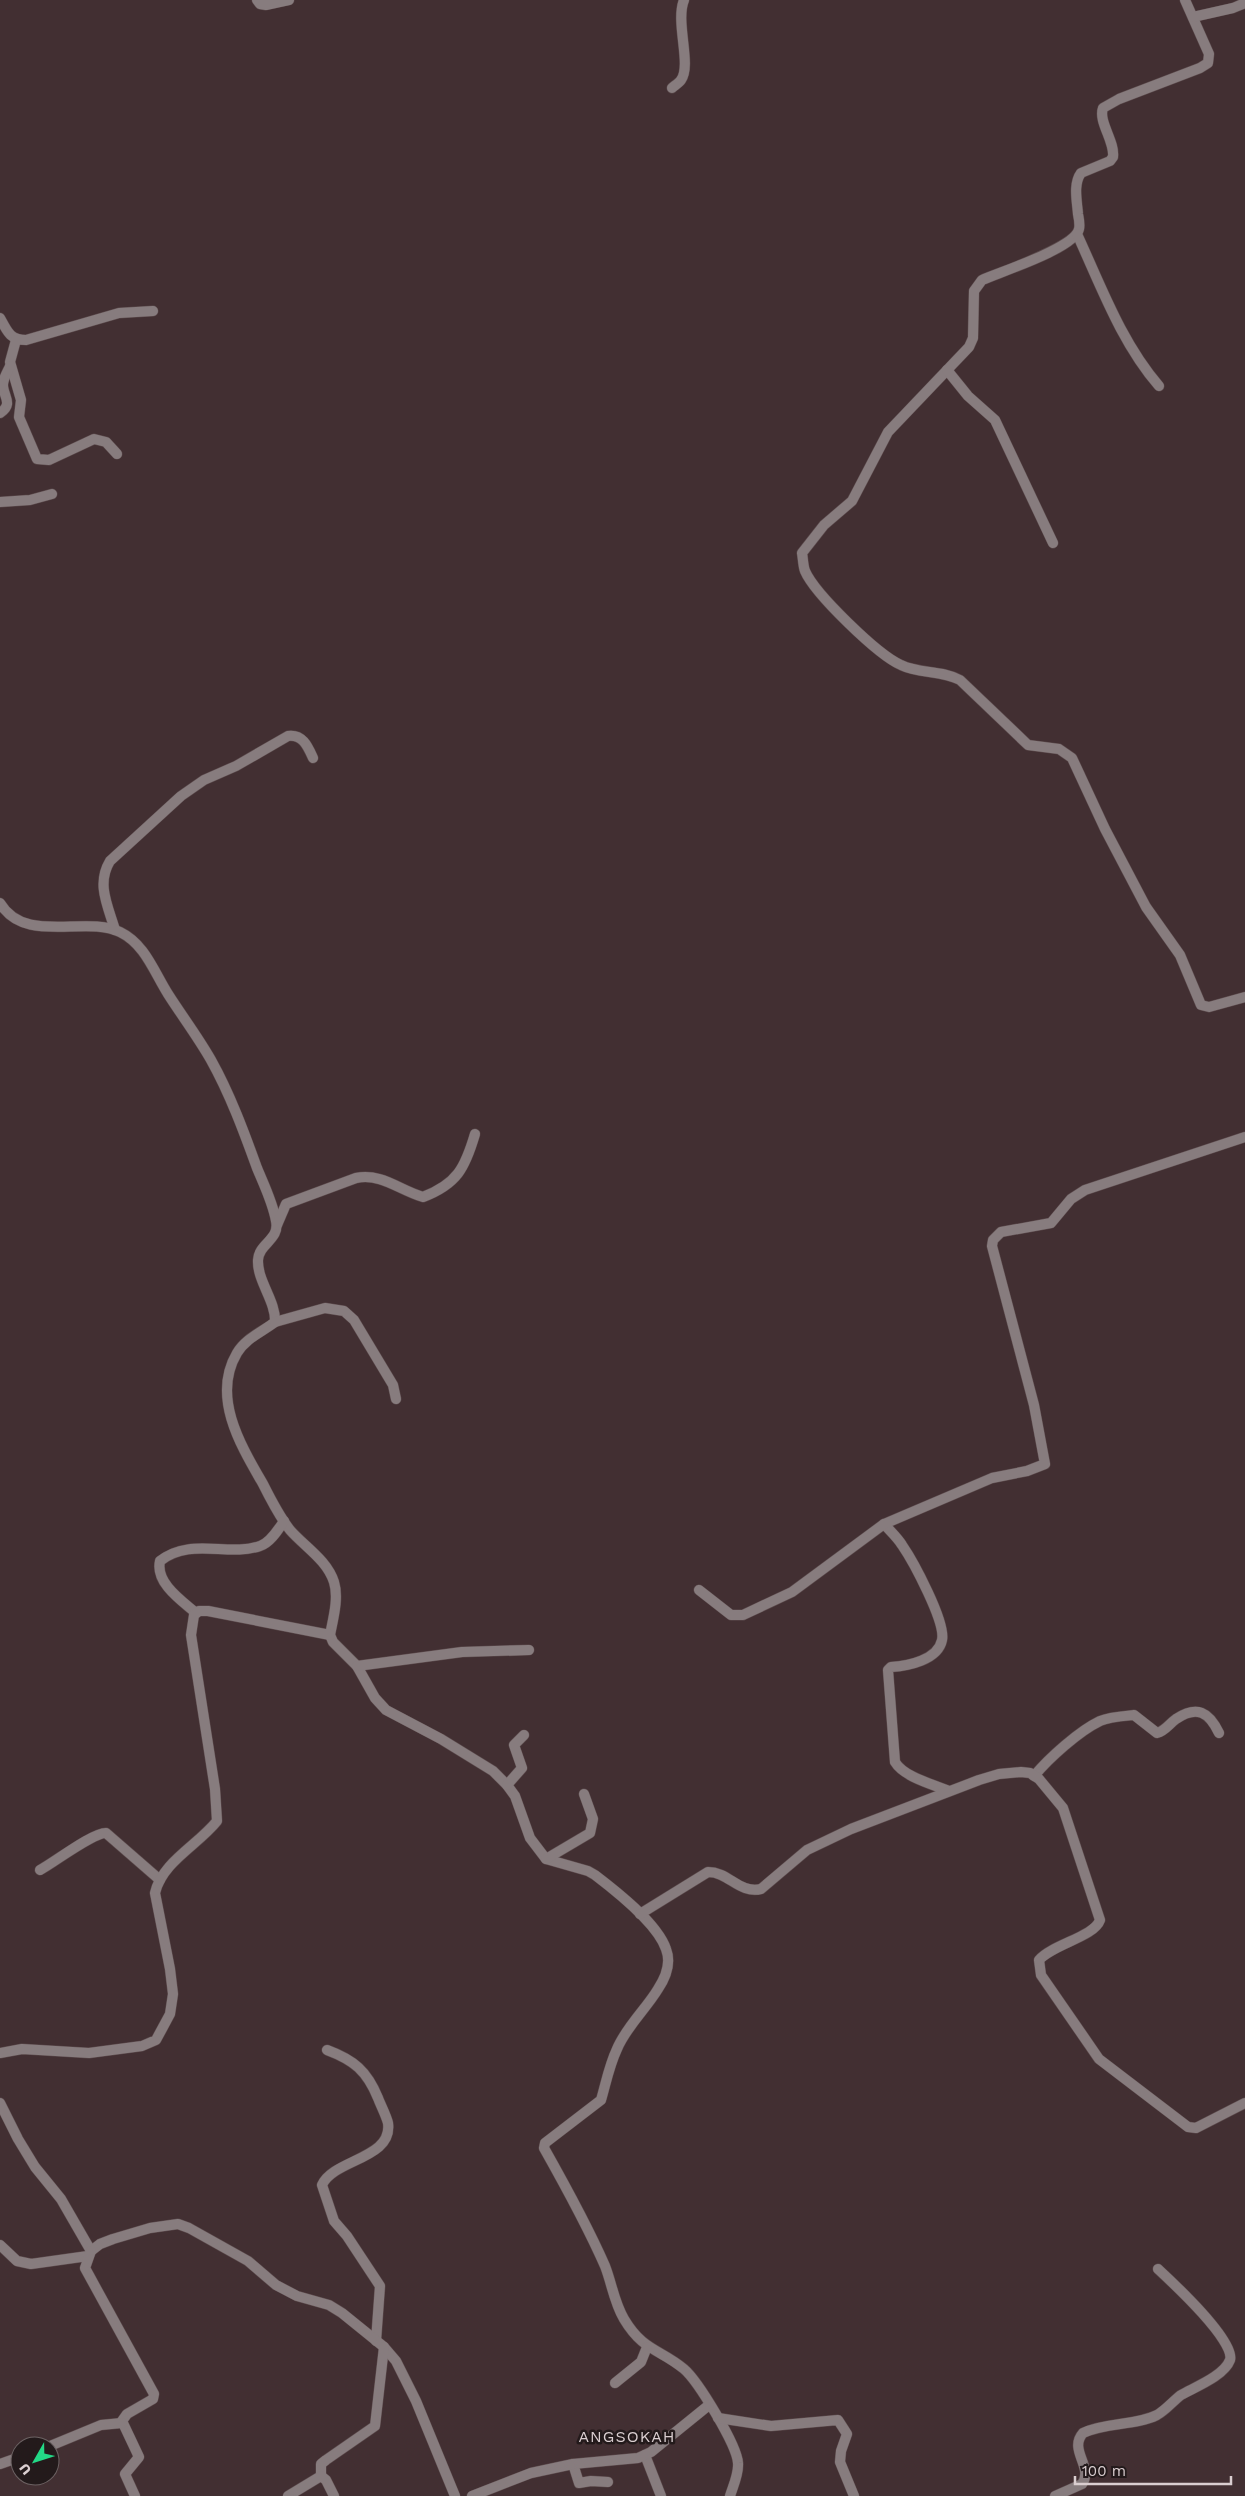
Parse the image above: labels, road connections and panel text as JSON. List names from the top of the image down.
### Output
{
  "districts": ["ANGSOKAH"],
  "scale_bar": "100 m",
  "north": "bottom left"
}
